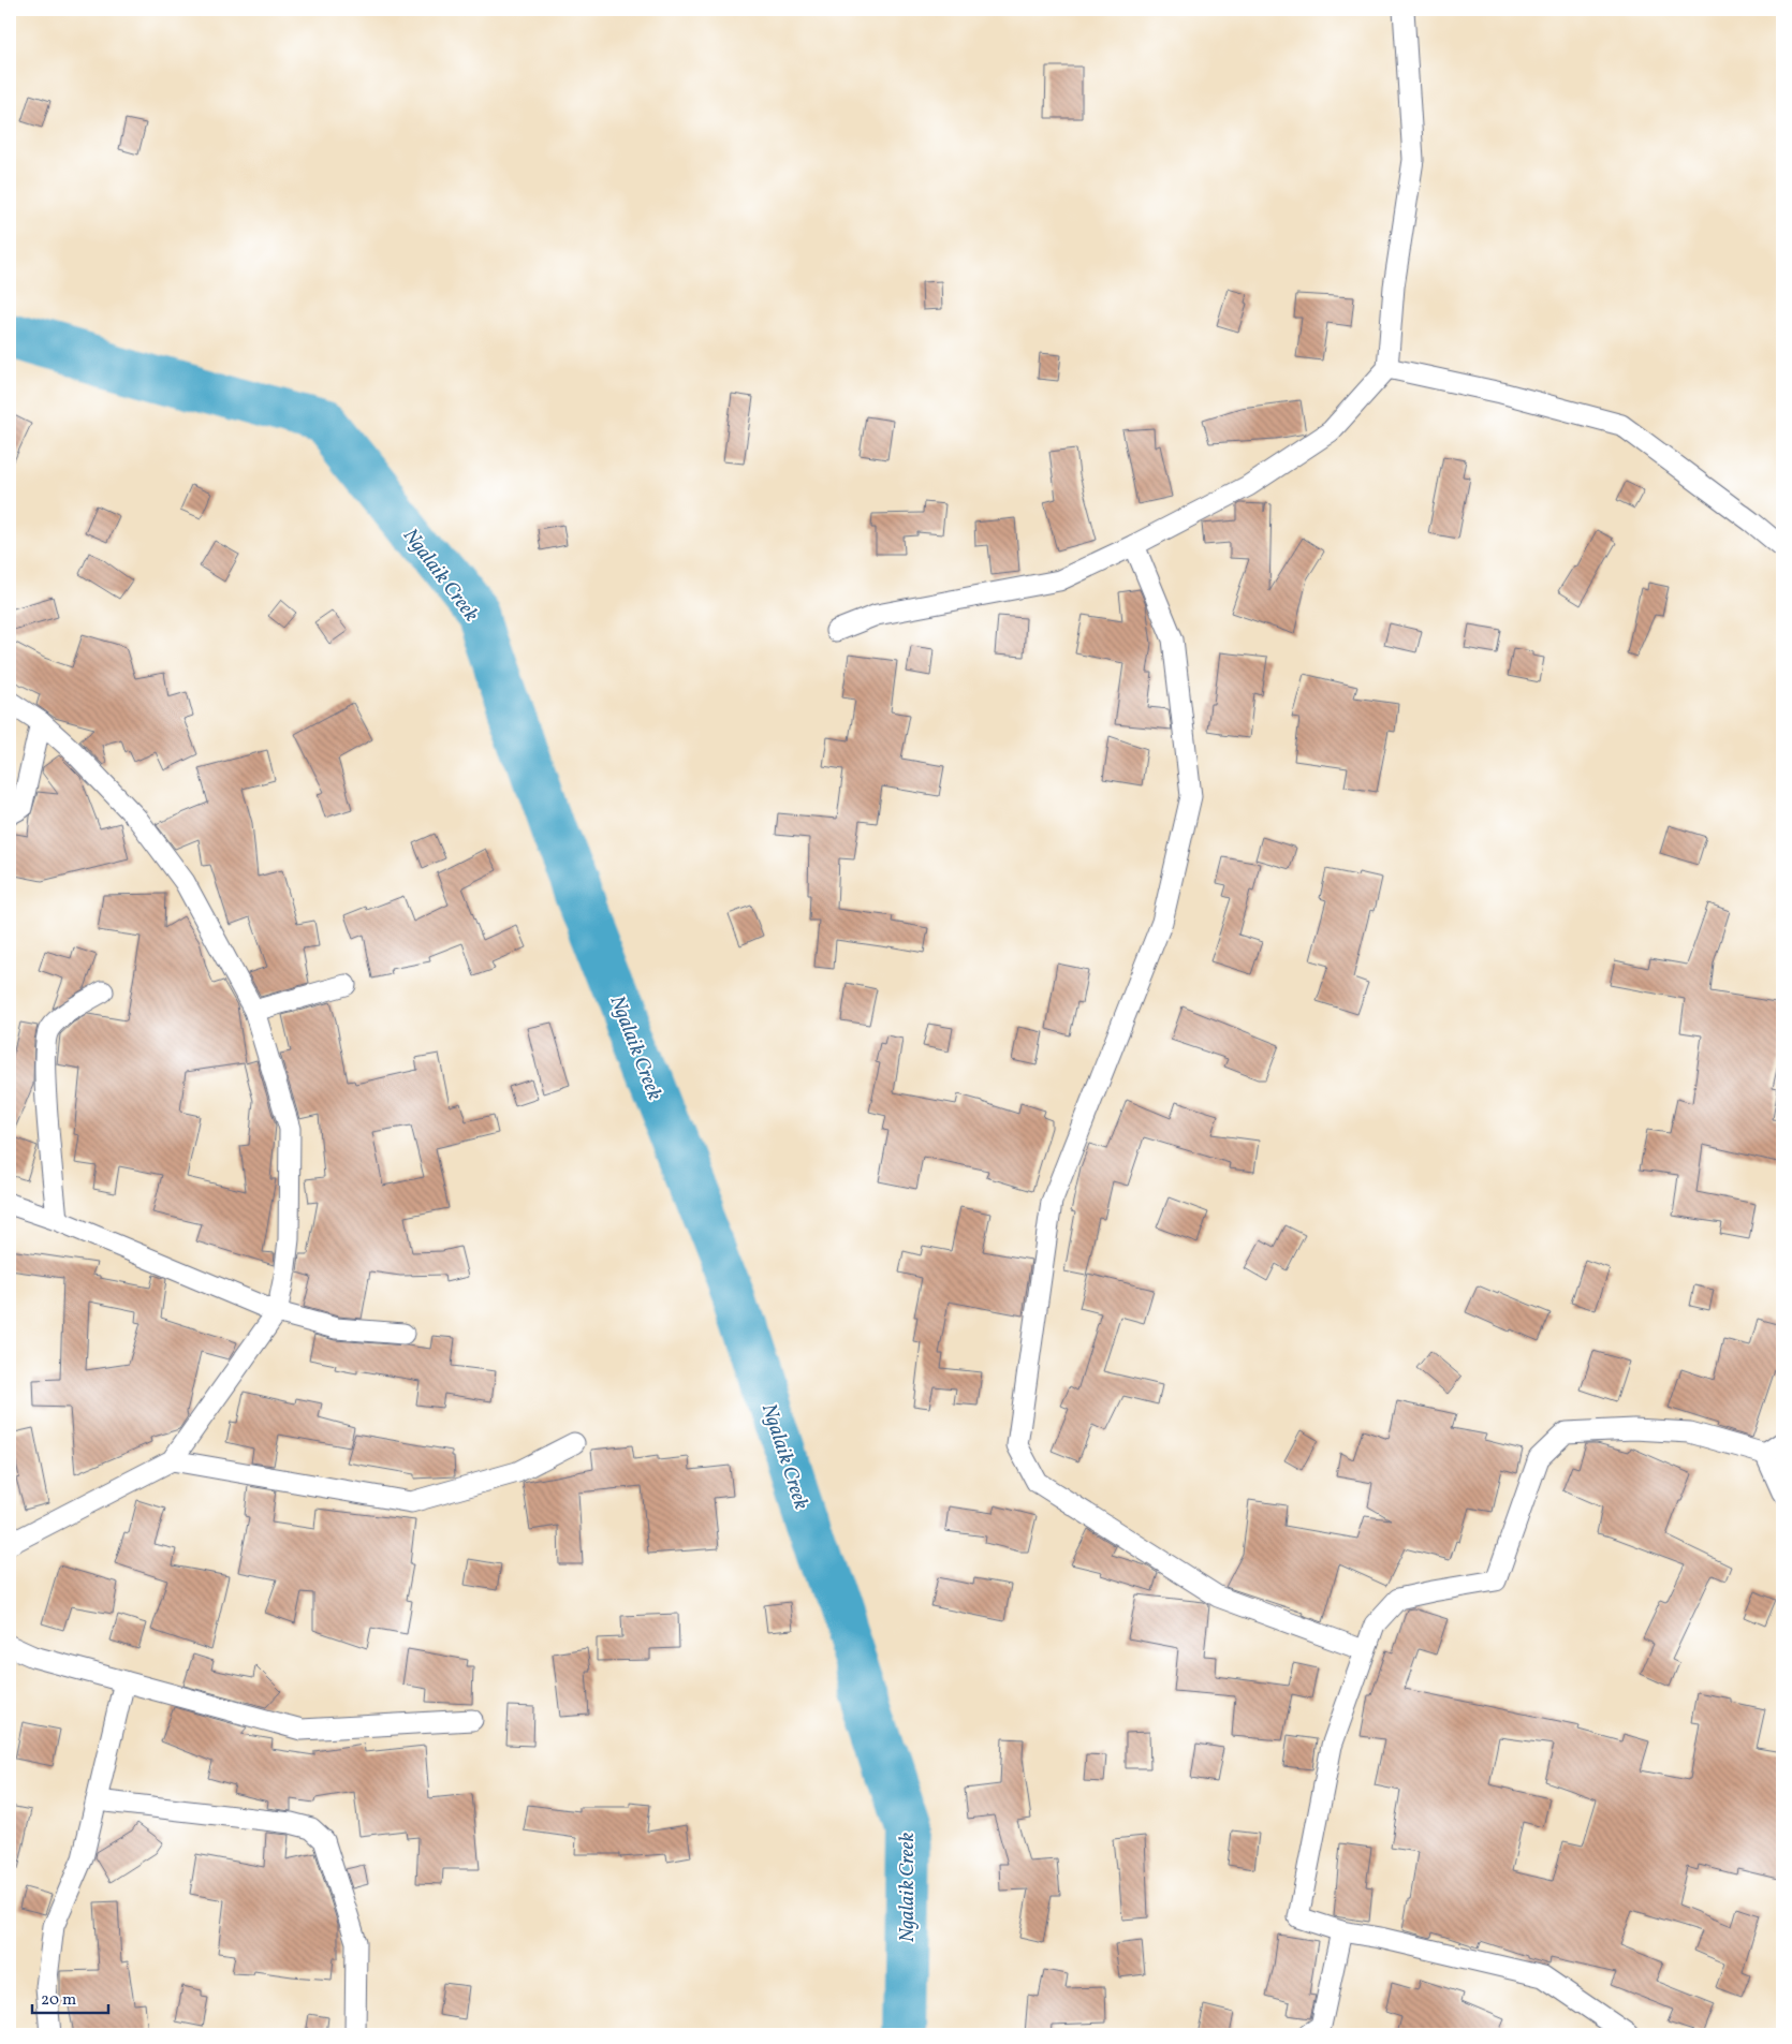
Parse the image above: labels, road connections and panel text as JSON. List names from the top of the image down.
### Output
{
  "water": ["Ngalaik Creek"],
  "scale_bar": "20 m"
}
